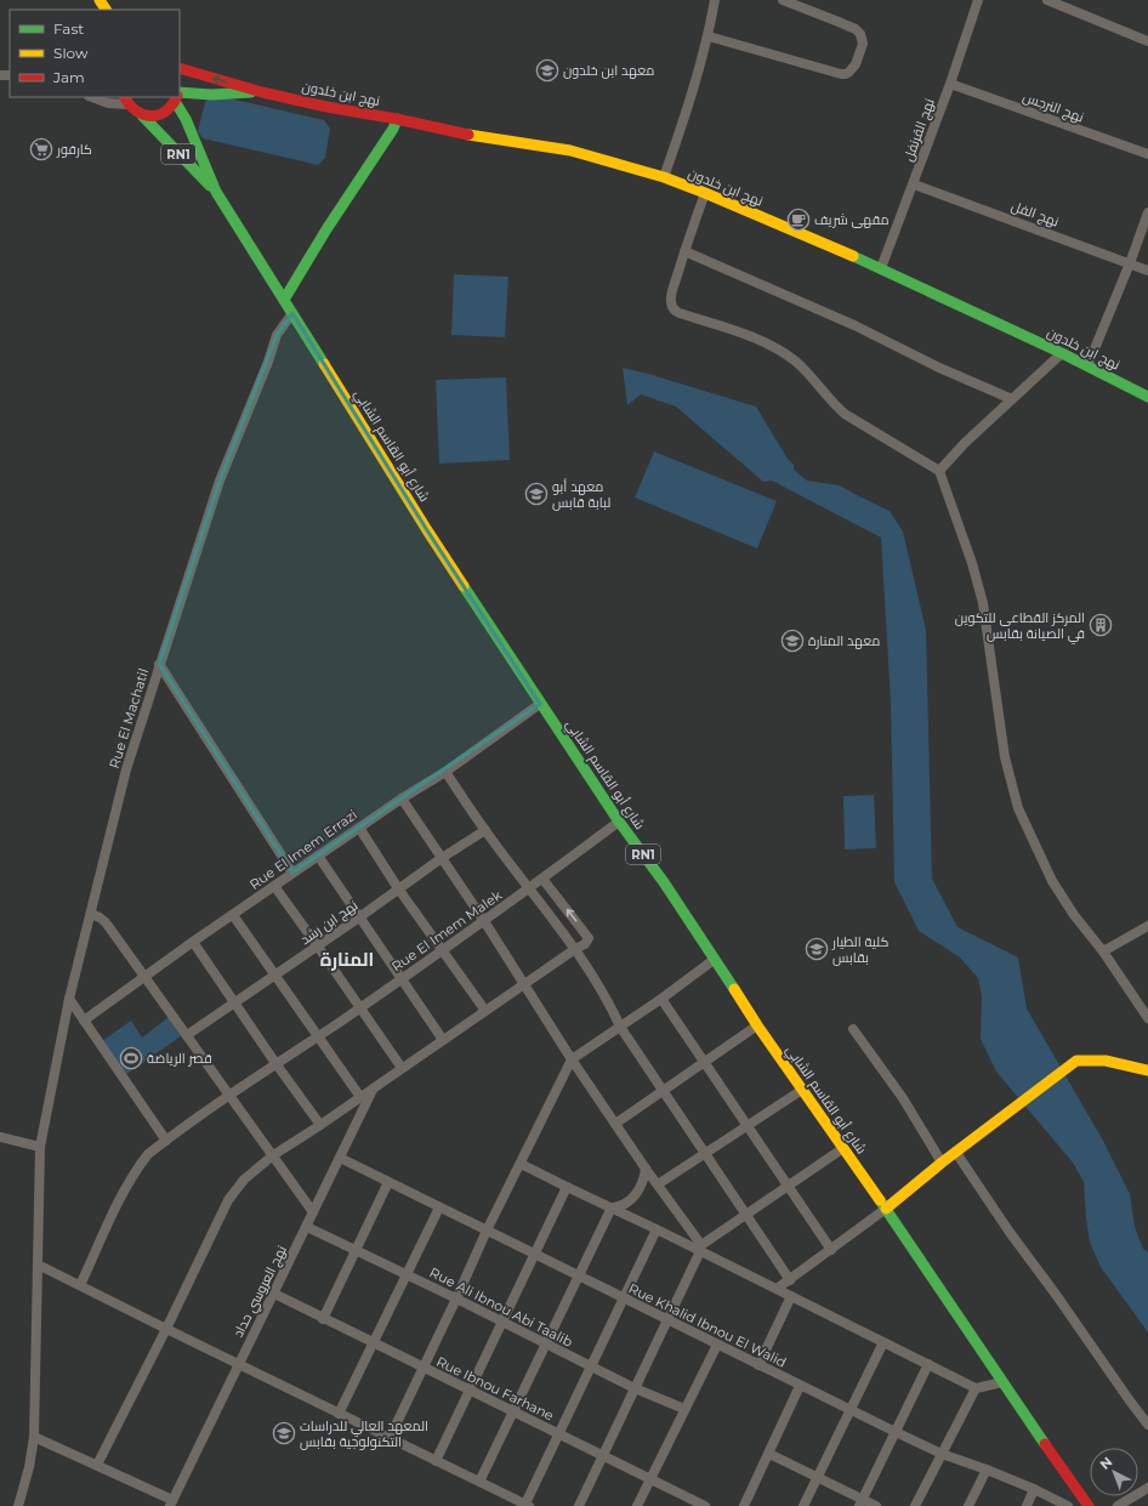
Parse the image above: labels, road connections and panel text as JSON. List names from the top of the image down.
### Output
{
  "streets": {
    "main road": ["نهج ابن خلدون", "RN1", "شارع أبو القاسم الشابي"],
    "street": [
      "نهج النرجس",
      "نهج القرنفل",
      "نهج الفل",
      "Rue El Machatil",
      "Rue El Imem Errazi",
      "نهج ابن رشد",
      "Rue El Imem Malek",
      "نهج العروسي حداد",
      "Rue Ali Ibnou Abi Taalib",
      "Rue Khalid Ibnou El Walid",
      "Rue Ibnou Farhane"
    ]
  },
  "crossings": [
    ["نهج ابن خلدون", "نهج القرنفل"],
    ["نهج النرجس", "نهج القرنفل"],
    ["نهج القرنفل", "نهج الفل"],
    ["RN1", "شارع أبو القاسم الشابي"],
    ["شارع أبو القاسم الشابي", "Rue El Machatil"],
    ["شارع أبو القاسم الشابي", "Rue El Imem Errazi"],
    ["شارع أبو القاسم الشابي", "Rue El Imem Malek"],
    ["نهج العروسي حداد", "Rue Ali Ibnou Abi Taalib"],
    ["نهج العروسي حداد", "Rue Khalid Ibnou El Walid"],
    ["نهج العروسي حداد", "Rue Ibnou Farhane"]
  ],
  "districts": ["المنارة"],
  "places": {
    "school or university": [
      "معهد ابن خلدون",
      "معهد أبو لبابة قابس",
      "معهد المنارة",
      "كلية الطيار بقابس",
      "المعهد العالي للدراسات التكنولوجية بقابس"
    ],
    "supermarket": ["كارفور"],
    "cafe": ["مقهى شريف"],
    "building": ["المركز القطاعى للتكوين في الصيانة بقابس"],
    "sports": ["قصر الرياضة"]
  },
  "legend": ["Fast", "Slow", "Jam"],
  "north": "top left"
}
